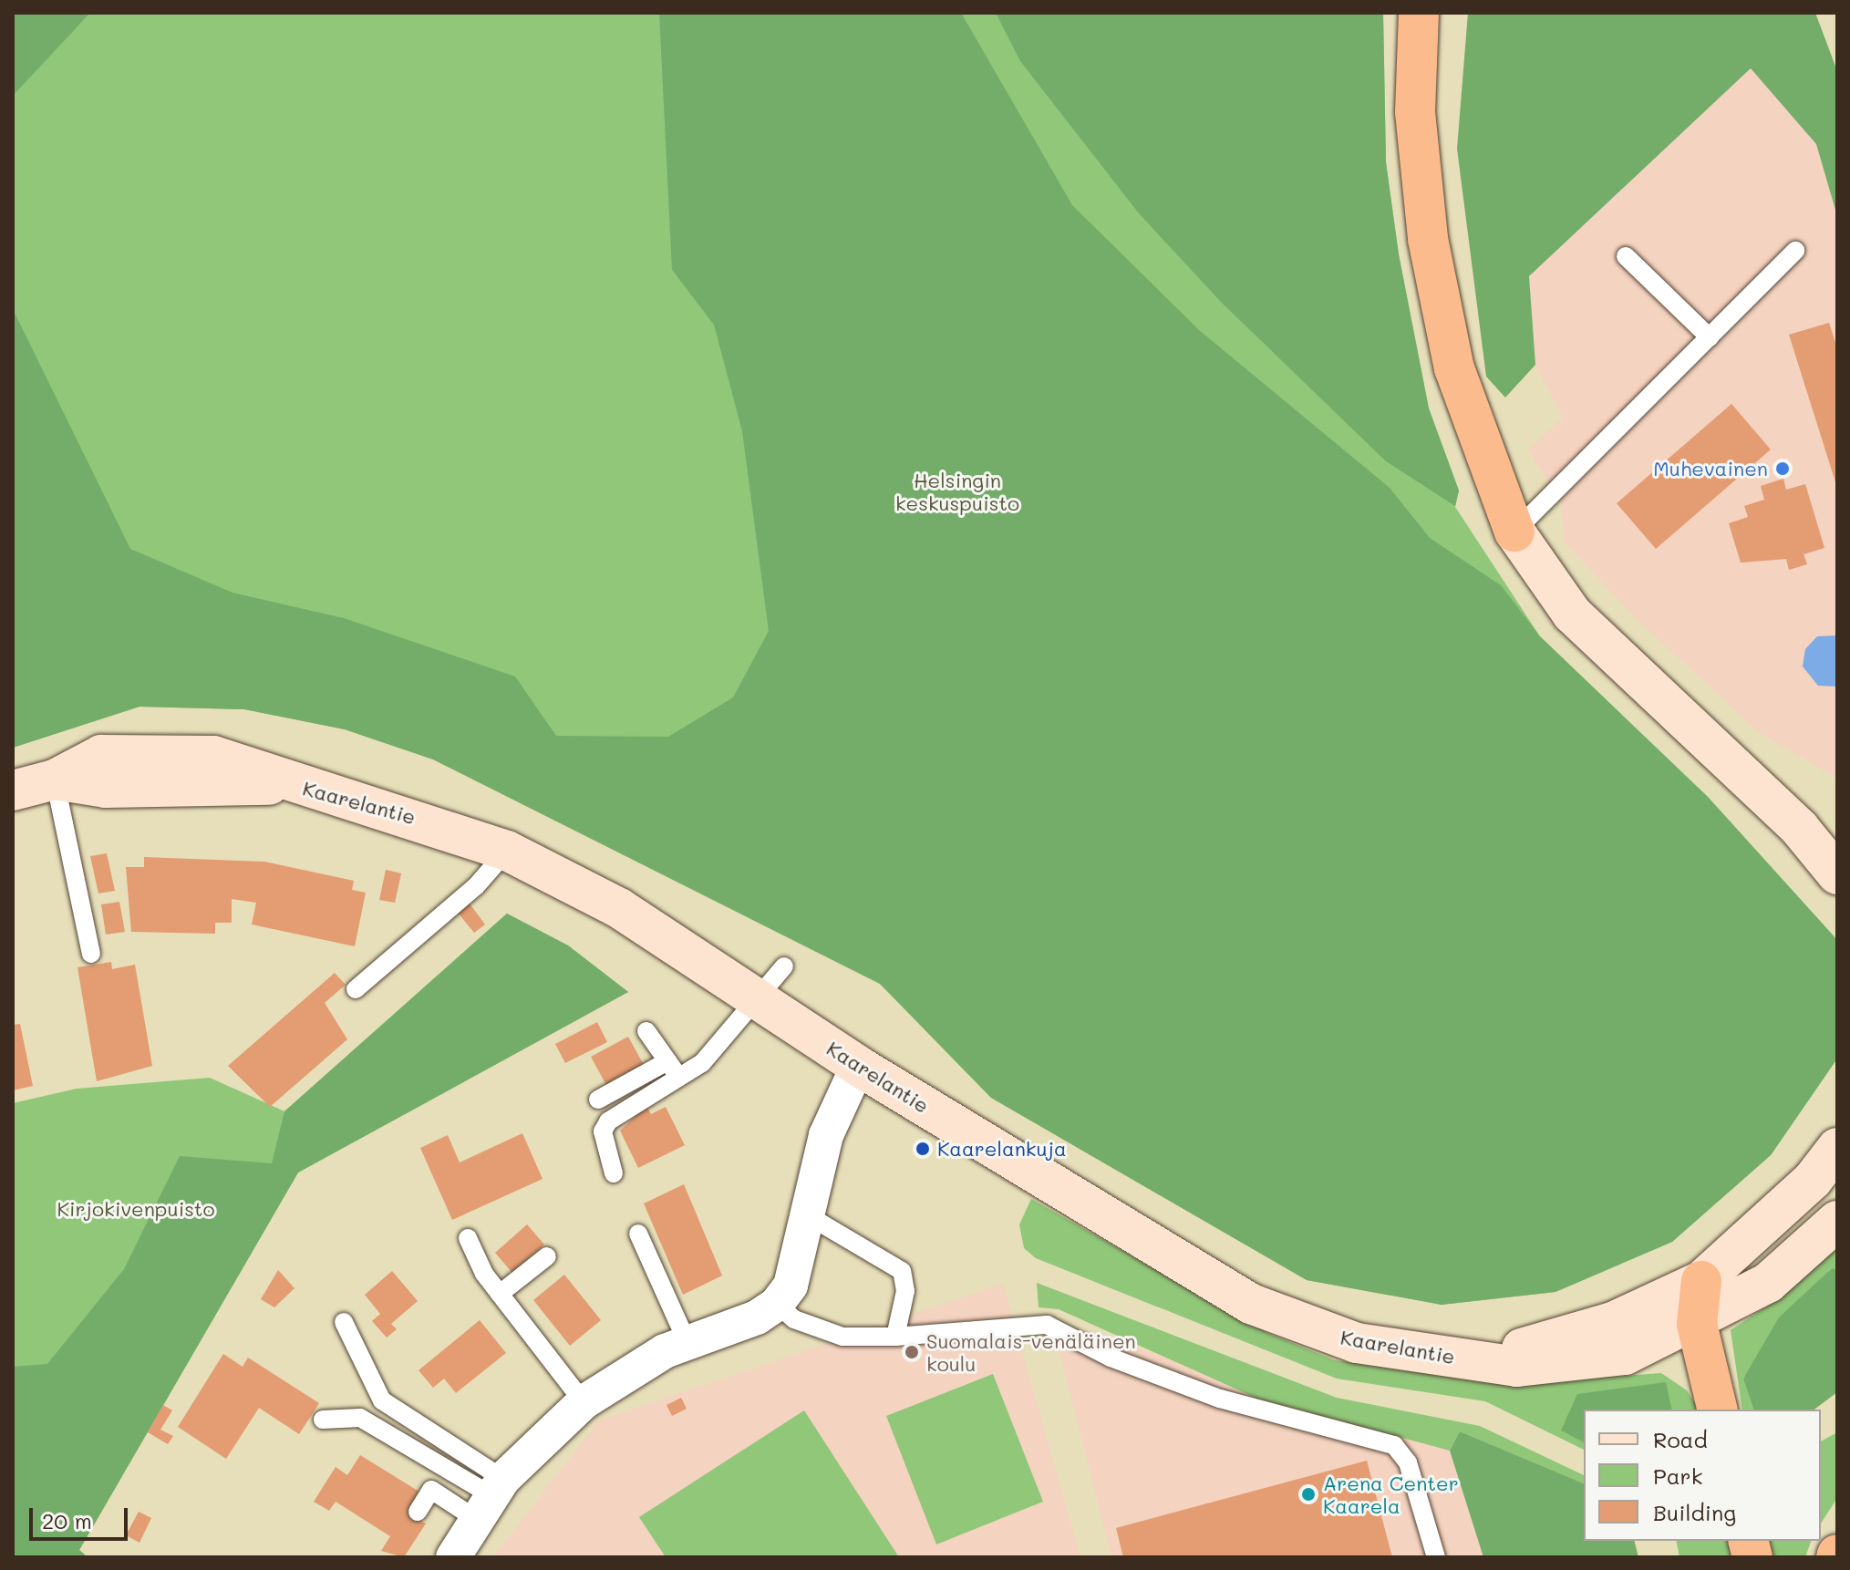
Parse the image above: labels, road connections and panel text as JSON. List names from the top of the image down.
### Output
{
  "streets": {
    "main road": ["Kaarelantie"]
  },
  "parks": ["Helsingin keskuspuisto", "Kirjokivenpuisto"],
  "places": [
    "Muhevainen",
    "Kaarelankuja",
    "Suomalais-venäläinen koulu",
    "Arena Center Kaarela"
  ],
  "legend": ["Road", "Park", "Building"],
  "scale_bar": "20 m"
}
